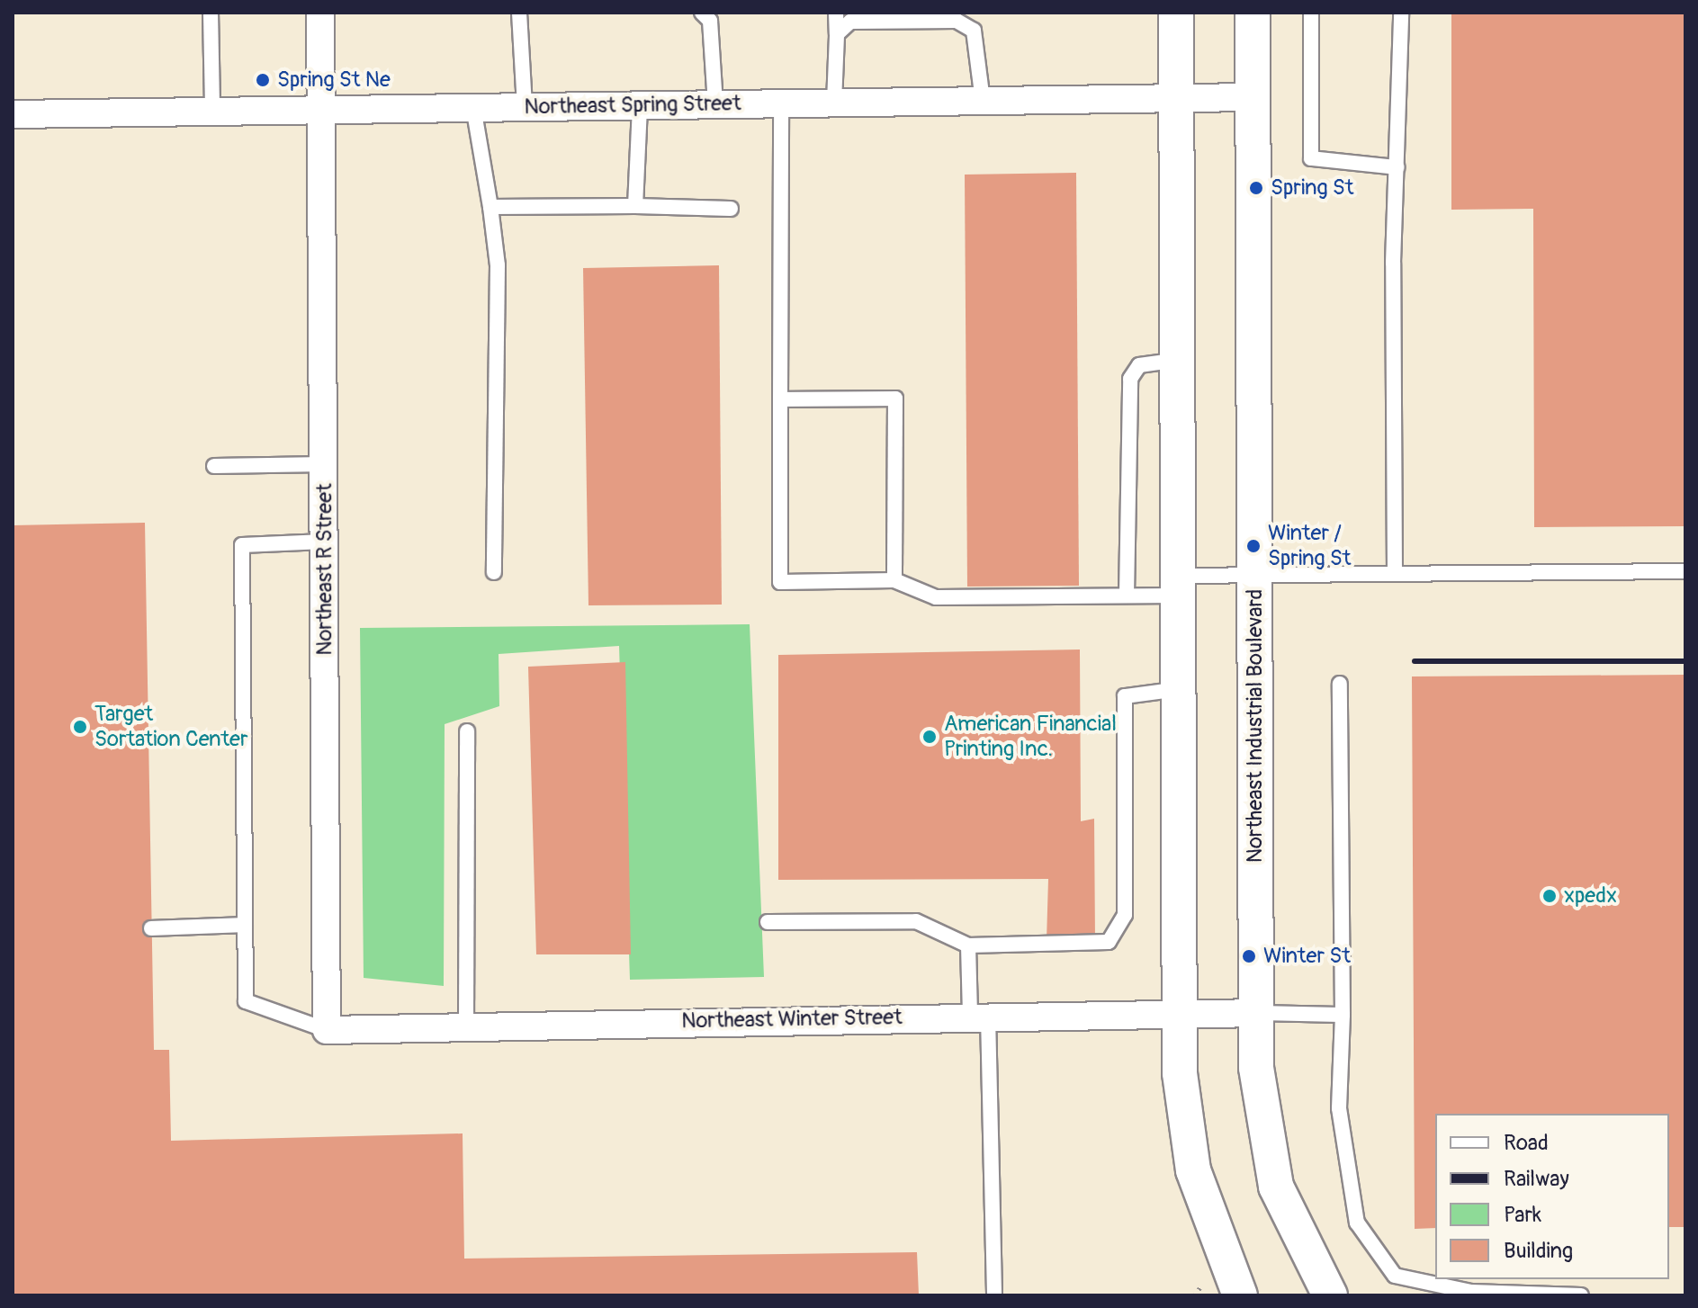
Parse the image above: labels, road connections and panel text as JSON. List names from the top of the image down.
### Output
{
  "streets": {
    "street": [
      "Northeast Spring Street",
      "Northeast R Street",
      "Northeast Industrial Boulevard",
      "Northeast Winter Street"
    ]
  },
  "crossings": [
    ["Northeast Spring Street", "Northeast R Street"],
    ["Northeast Spring Street", "Northeast Industrial Boulevard"],
    ["Northeast R Street", "Northeast Winter Street"],
    ["Northeast Industrial Boulevard", "Northeast Winter Street"]
  ],
  "places": [
    "Spring St Ne",
    "Spring St",
    "Winter / Spring St",
    "Target Sortation Center",
    "American Financial Printing Inc.",
    "xpedx",
    "Winter St"
  ],
  "legend": [
    "Road",
    "Railway",
    "Park",
    "Building"
  ]
}
